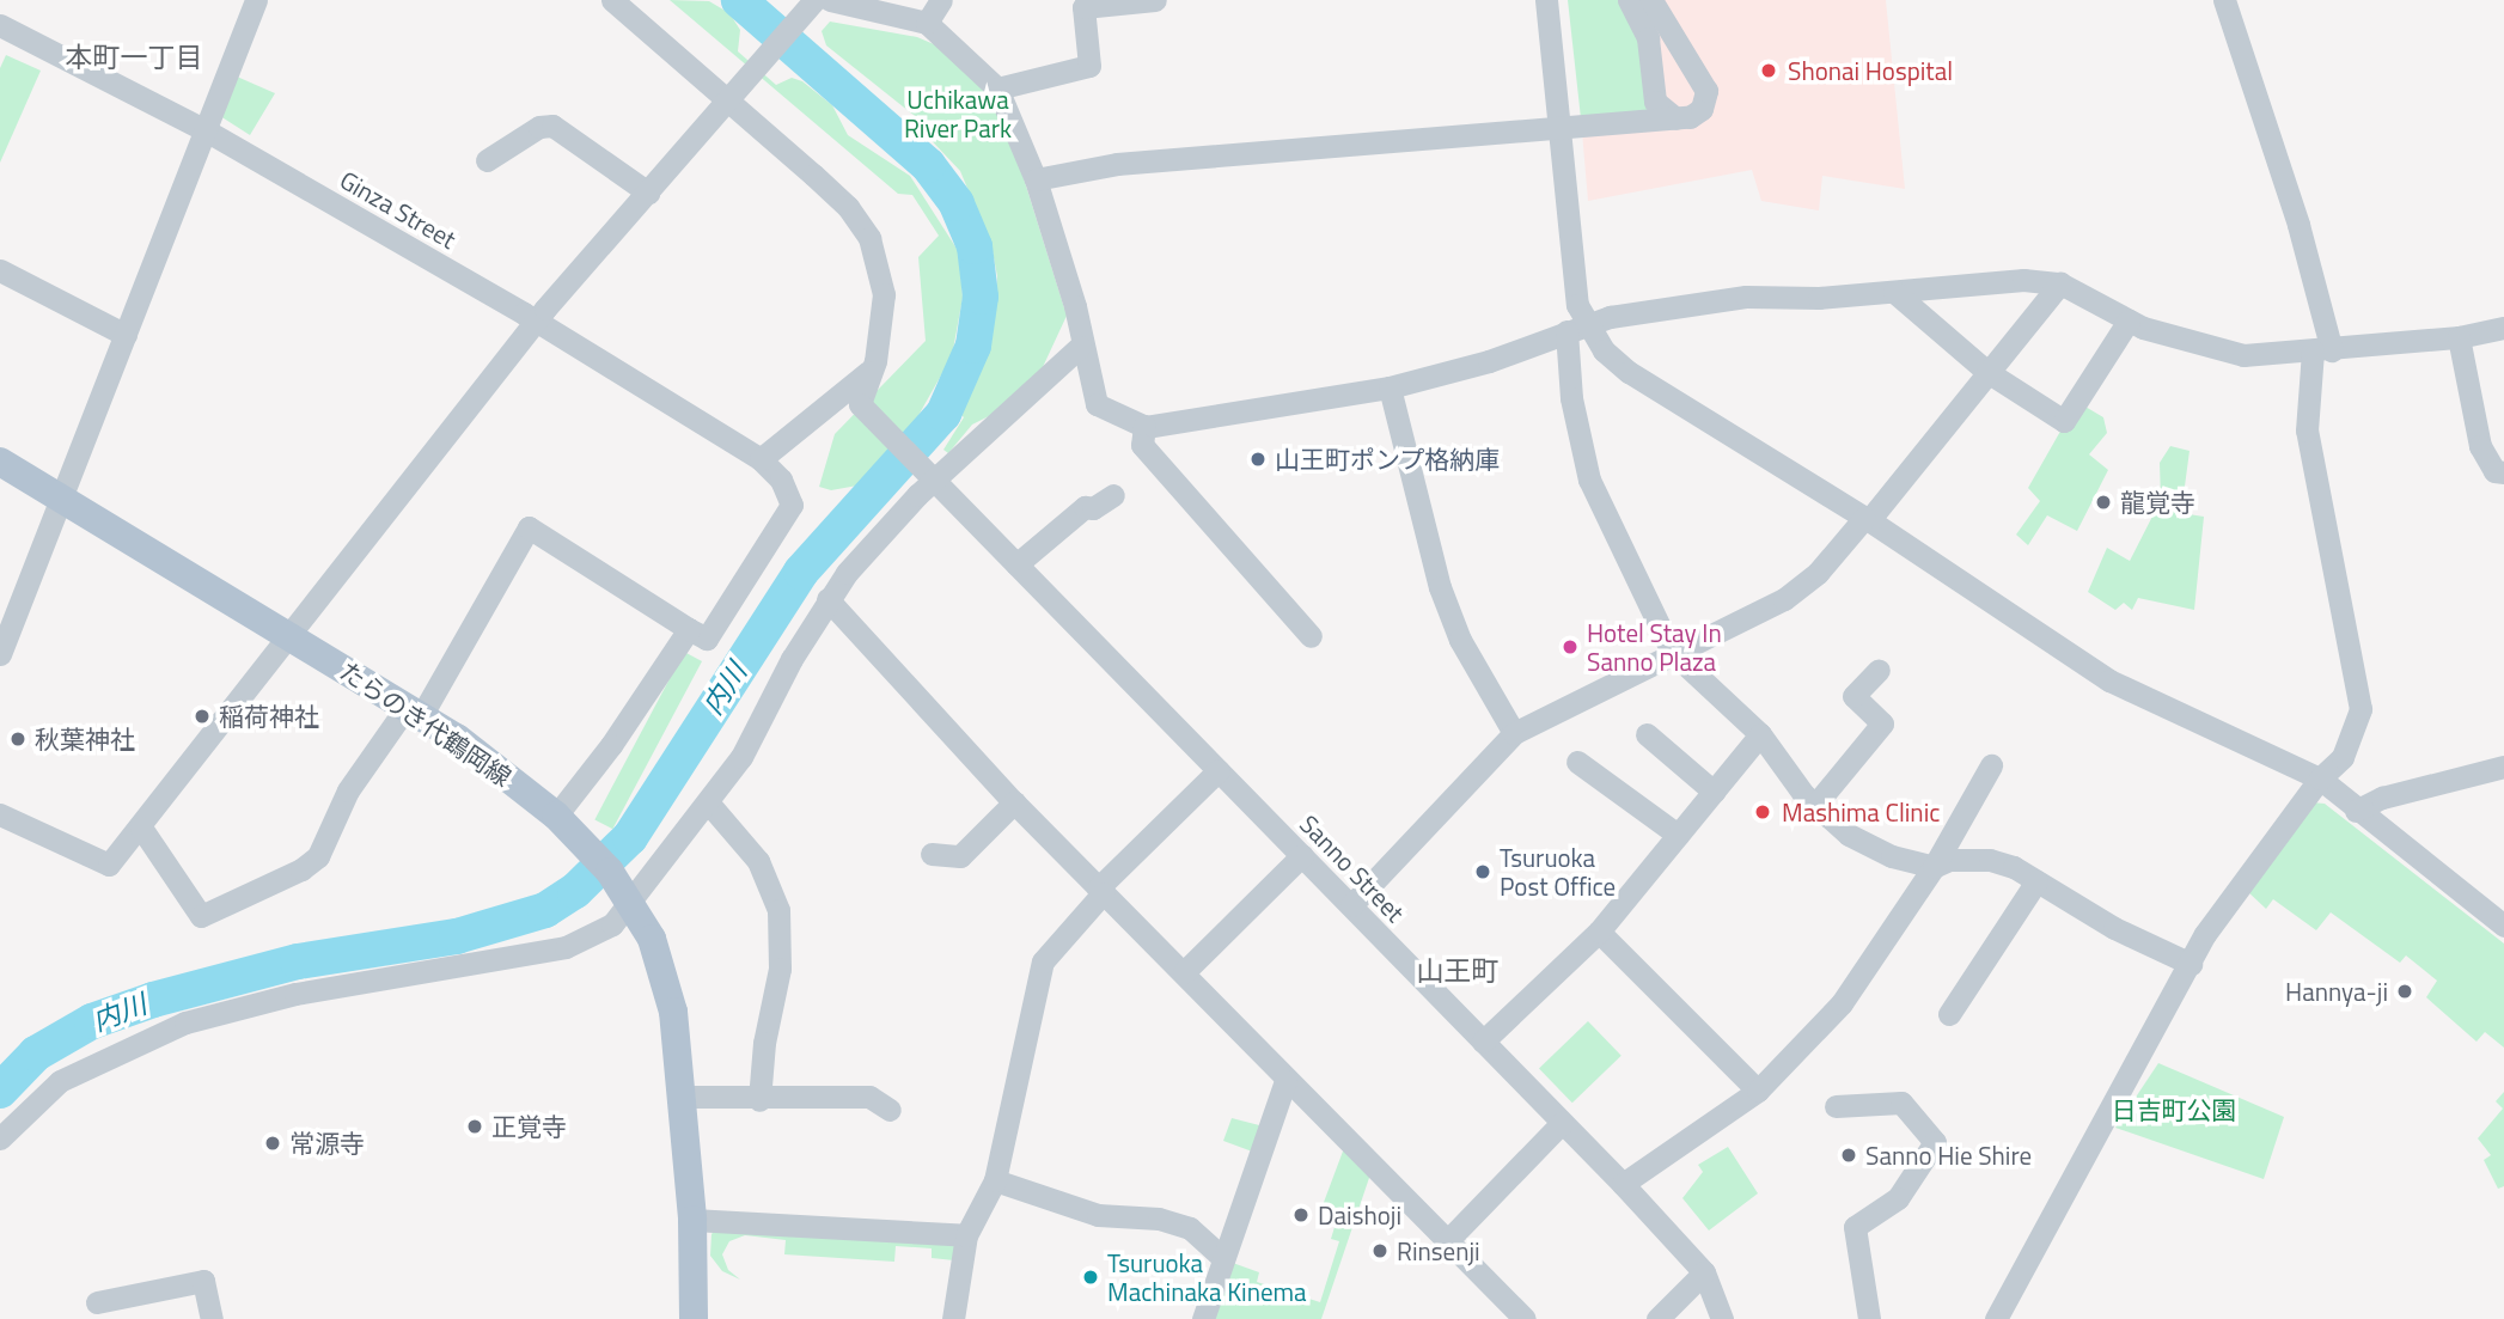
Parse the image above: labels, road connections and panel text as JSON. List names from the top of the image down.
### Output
{
  "streets": {
    "main road": ["たらのき代鶴岡線"],
    "street": ["Ginza Street", "Sanno Street"]
  },
  "districts": ["本町一丁目", "山王町"],
  "water": ["内川"],
  "parks": ["Uchikawa River Park", "日吉町公園"],
  "places": [
    "Shonai Hospital",
    "山王町ポンプ格納庫",
    "龍覚寺",
    "Hotel Stay In Sanno Plaza",
    "稲荷神社",
    "秋葉神社",
    "Mashima Clinic",
    "Tsuruoka Post Office",
    "Hannya-ji",
    "正覚寺",
    "常源寺",
    "Sanno Hie Shire",
    "Daishoji",
    "Rinsenji",
    "Tsuruoka Machinaka Kinema"
  ]
}
